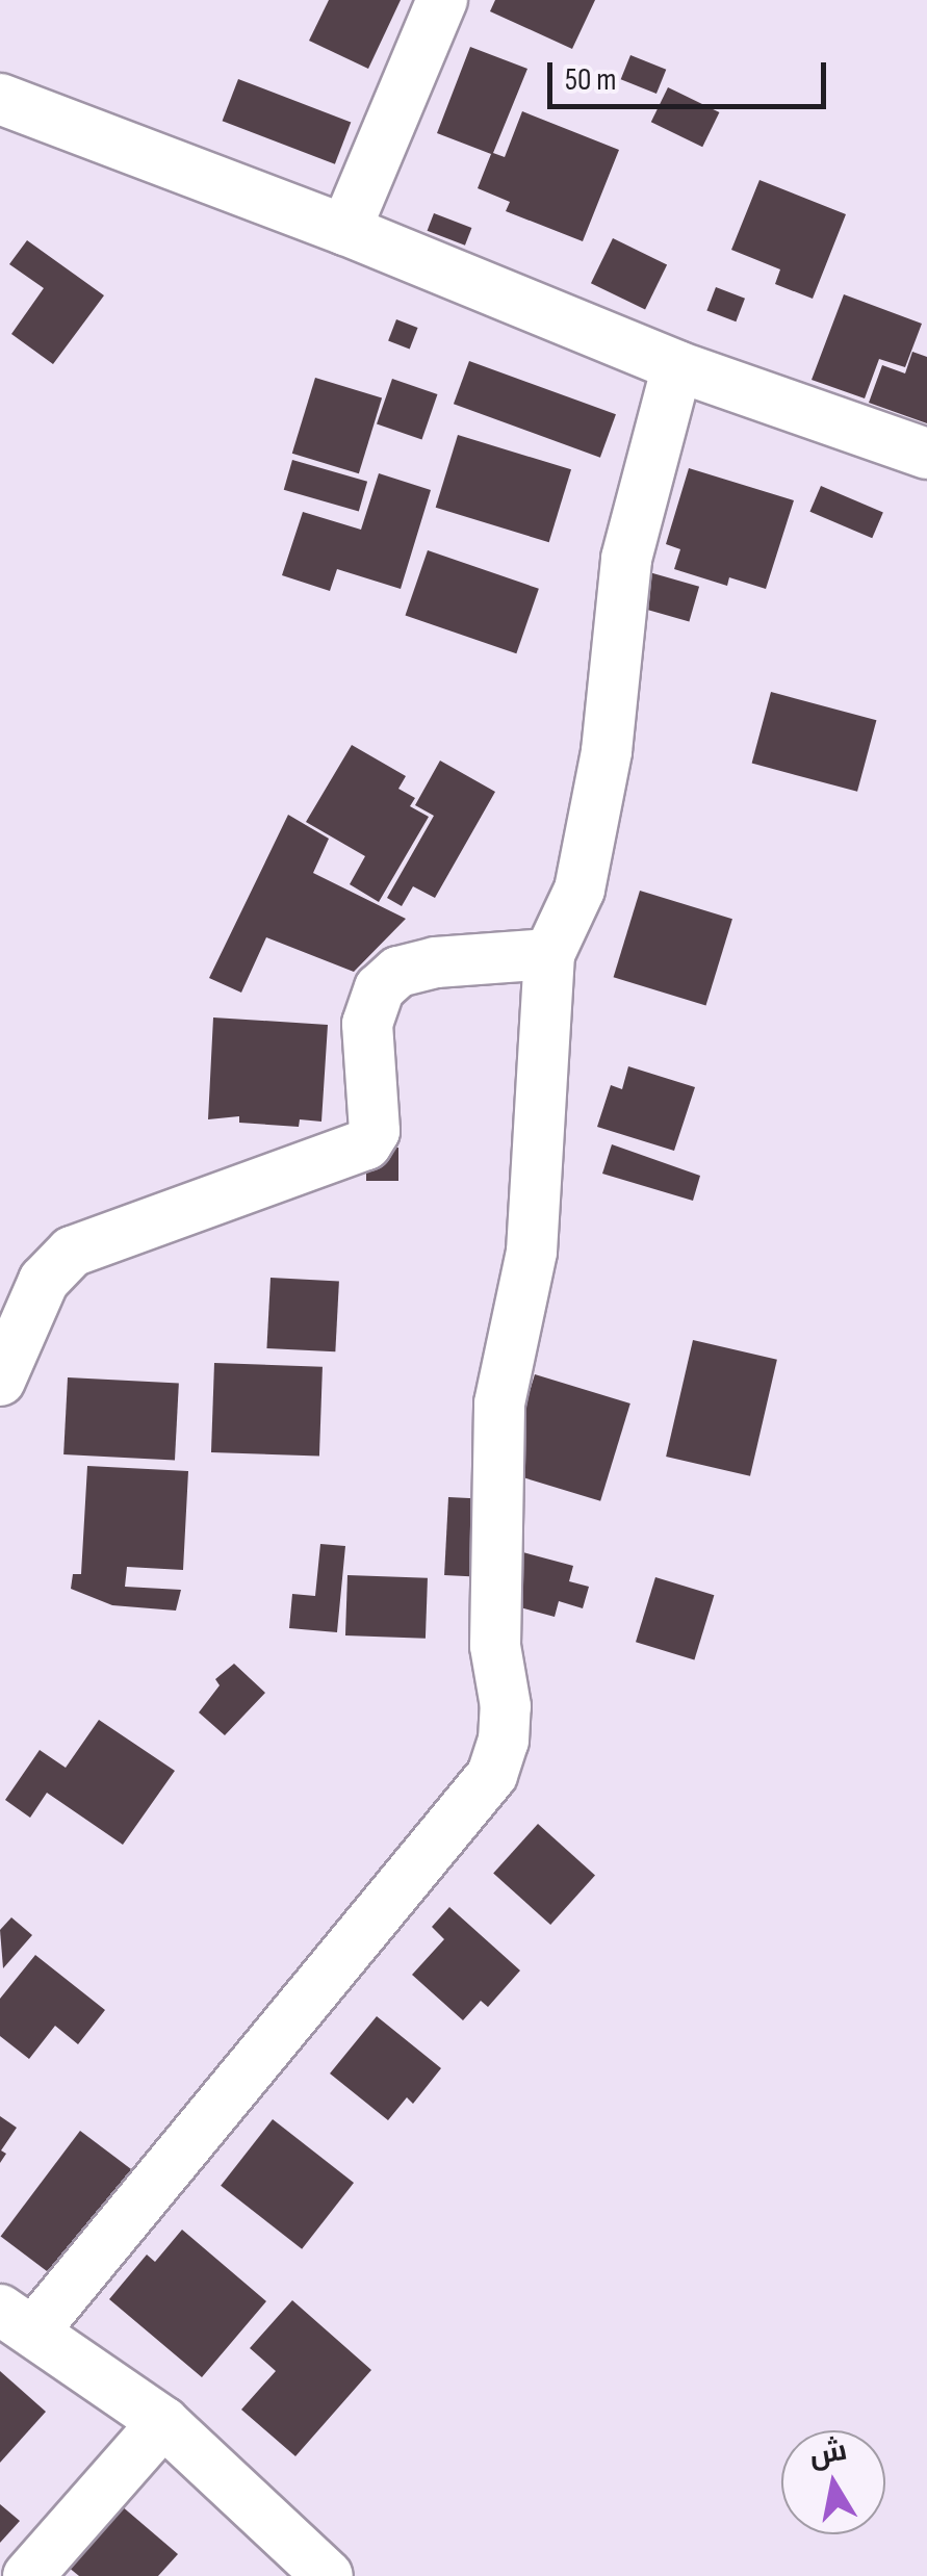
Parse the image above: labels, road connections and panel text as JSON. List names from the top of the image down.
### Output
{
  "scale_bar": "50 m",
  "north": "top"
}
